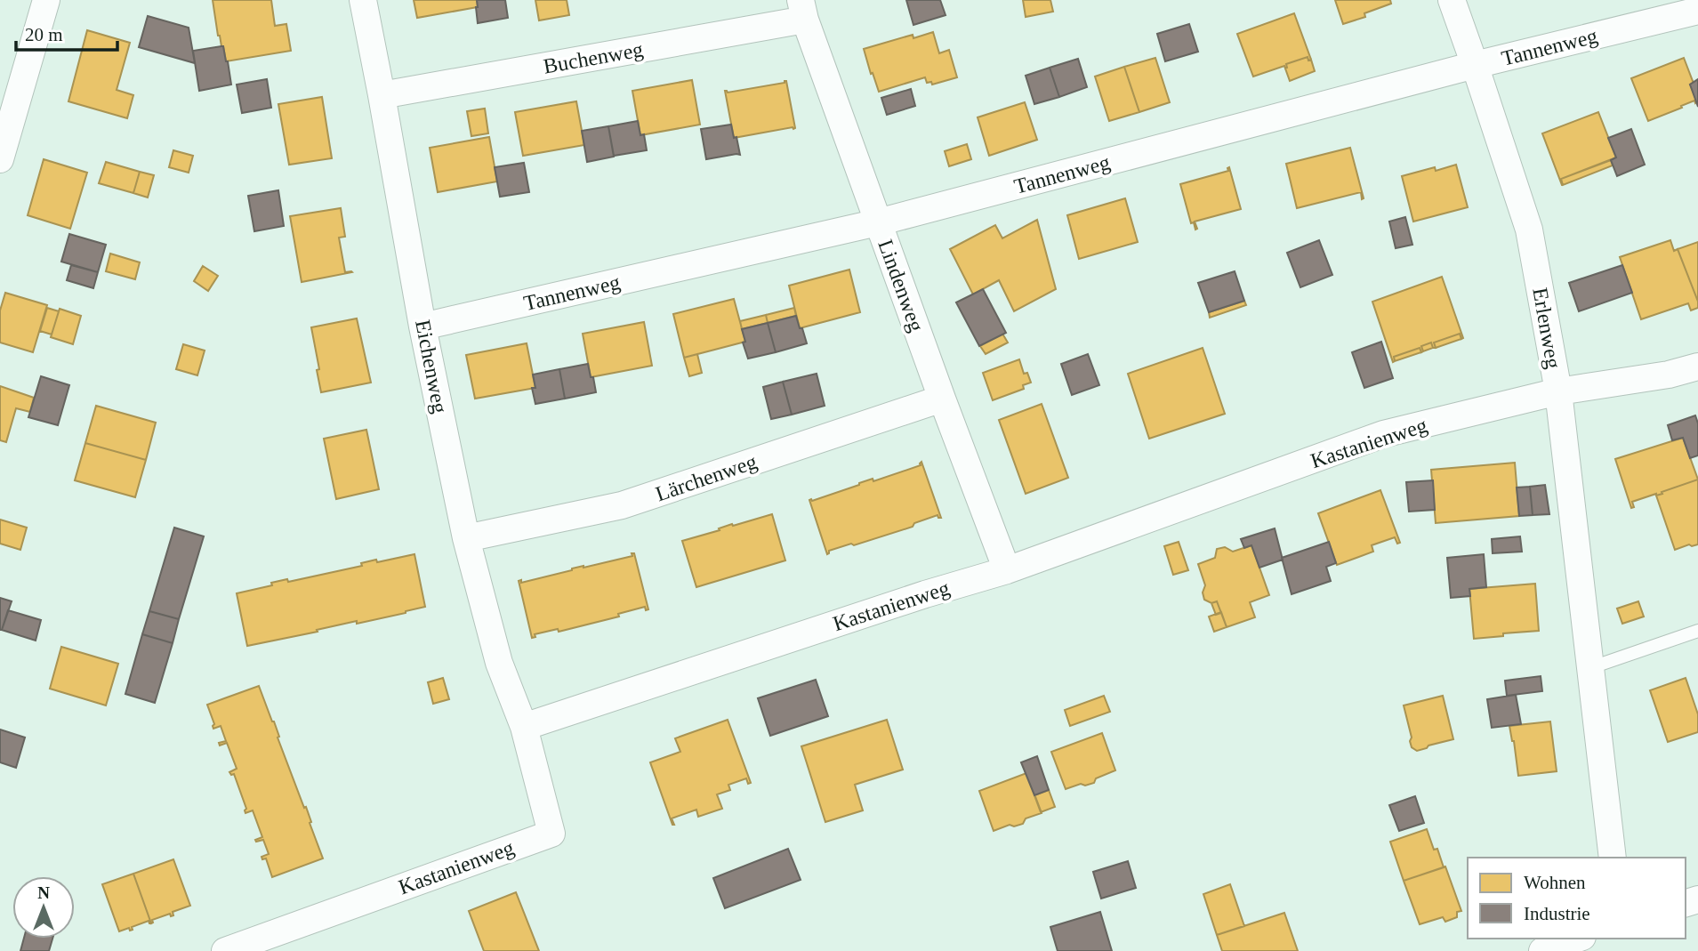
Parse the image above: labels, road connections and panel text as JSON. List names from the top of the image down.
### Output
{
  "streets": {
    "street": [
      "Tannenweg",
      "Buchenweg",
      "Lindenweg",
      "Erlenweg",
      "Eichenweg",
      "Kastanienweg",
      "Lärchenweg"
    ]
  },
  "crossings": [
    ["Tannenweg", "Lindenweg"],
    ["Tannenweg", "Erlenweg"],
    ["Tannenweg", "Eichenweg"],
    ["Buchenweg", "Lindenweg"],
    ["Buchenweg", "Eichenweg"],
    ["Lindenweg", "Kastanienweg"],
    ["Lindenweg", "Lärchenweg"],
    ["Erlenweg", "Kastanienweg"],
    ["Eichenweg", "Kastanienweg"],
    ["Eichenweg", "Lärchenweg"]
  ],
  "legend": ["Wohnen", "Industrie"],
  "scale_bar": "20 m",
  "north": "top"
}
